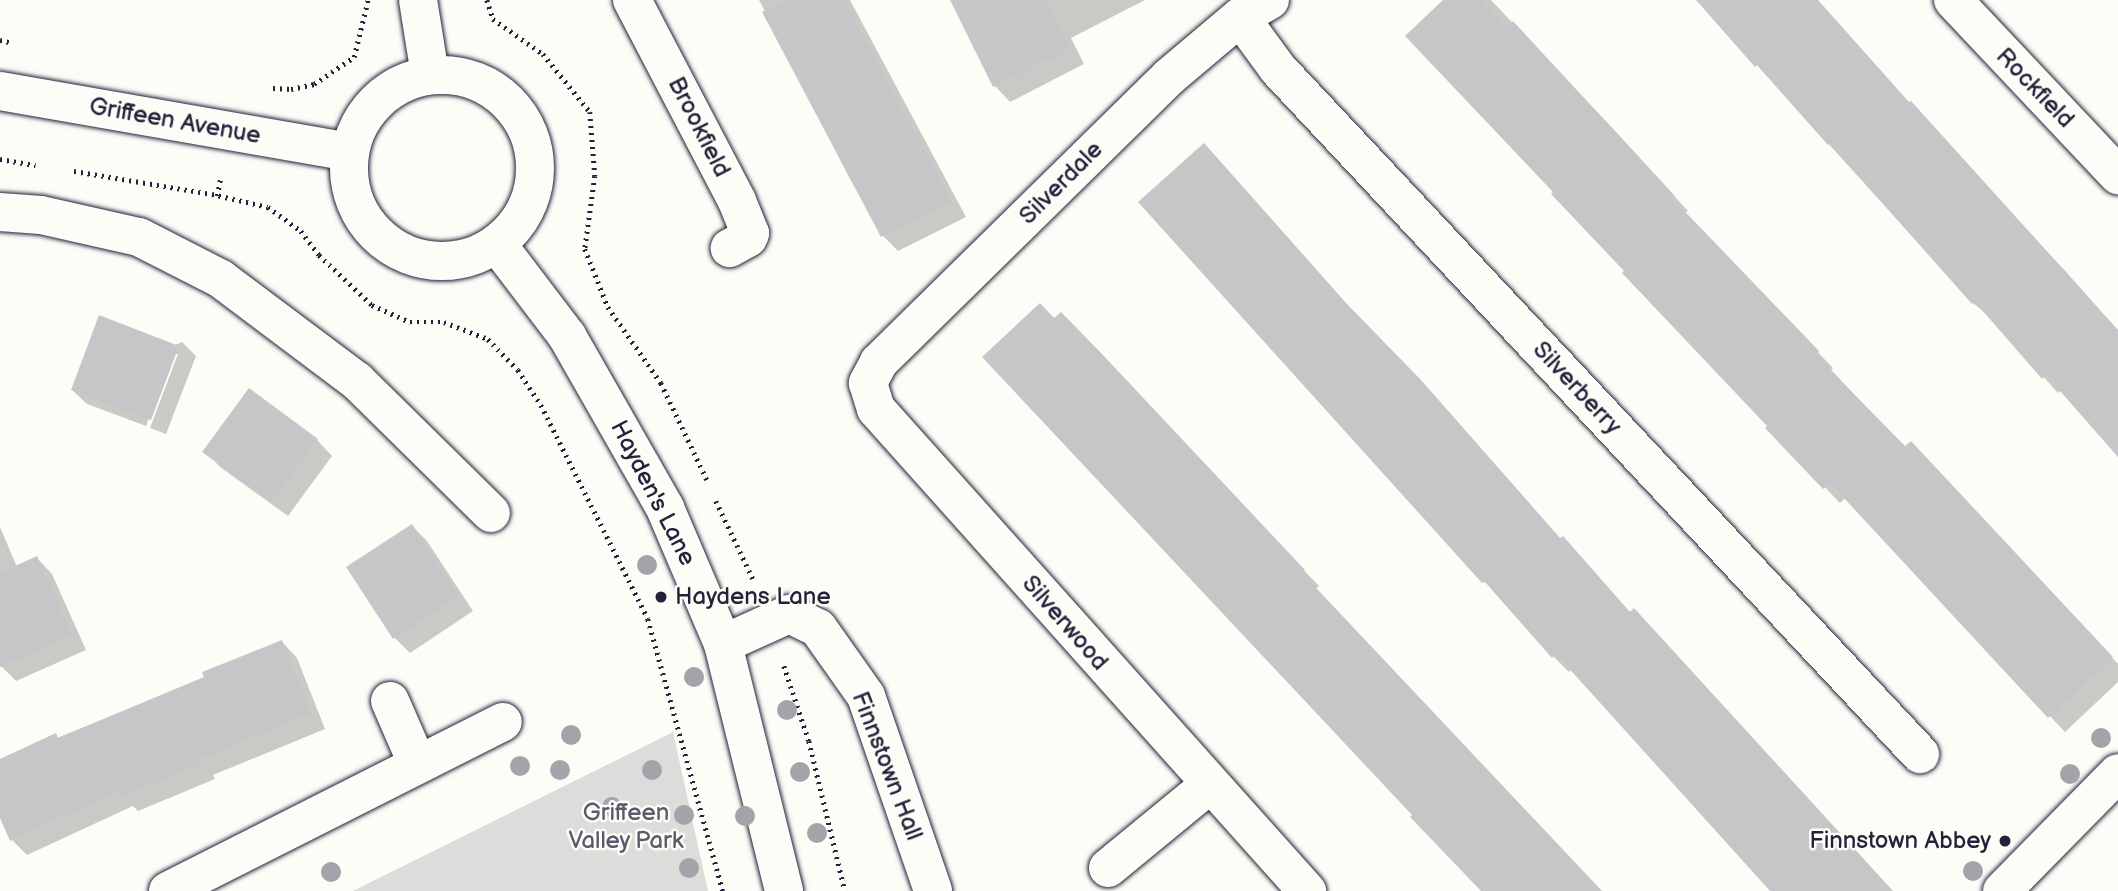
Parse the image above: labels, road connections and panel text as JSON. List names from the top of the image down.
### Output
{
  "streets": {
    "street": [
      "Rockfield",
      "Griffeen Avenue",
      "Brookfield",
      "Silverdale",
      "Silverberry",
      "Hayden's Lane",
      "Silverwood",
      "Finnstown Hall"
    ]
  },
  "crossings": [
    ["Griffeen Avenue", "Hayden's Lane"],
    ["Silverdale", "Silverberry"],
    ["Silverdale", "Silverwood"],
    ["Hayden's Lane", "Finnstown Hall"]
  ],
  "parks": ["Griffeen Valley Park"],
  "places": ["Haydens Lane", "Finnstown Abbey"]
}
